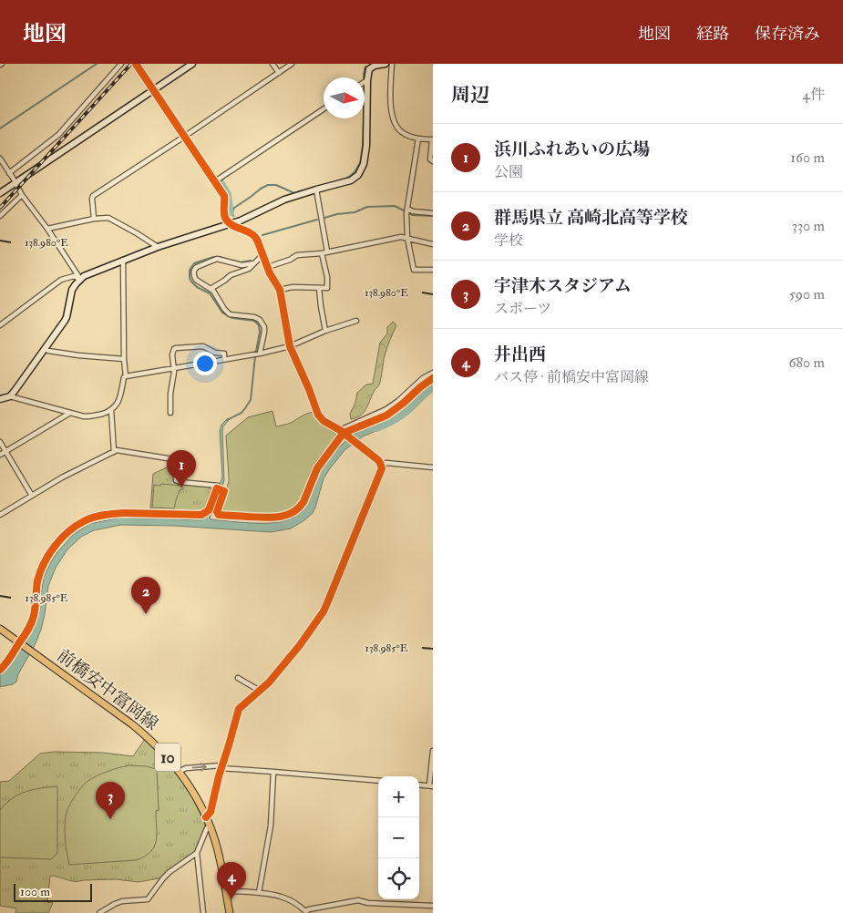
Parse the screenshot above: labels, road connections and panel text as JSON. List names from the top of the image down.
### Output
{
  "streets": {
    "main road": ["前橋安中富岡線", "10"]
  },
  "scale_bar": "100 m",
  "north": "right",
  "page": {
    "header": "地図",
    "nav": ["地図", "経路", "保存済み"],
    "heading": ["周辺", "4件"],
    "list": [
      {
        "mark": "1",
        "name": "浜川ふれあいの広場",
        "note": "公園",
        "value": "160 m"
      },
      {
        "mark": "2",
        "name": "群馬県立 高崎北高等学校",
        "note": "学校",
        "value": "330 m"
      },
      {
        "mark": "3",
        "name": "宇津木スタジアム",
        "note": "スポーツ",
        "value": "590 m"
      },
      {
        "mark": "4",
        "name": "井出西",
        "note": "バス停 · 前橋安中富岡線",
        "value": "680 m"
      }
    ],
    "pins": [
      "1",
      "2",
      "3",
      "4"
    ],
    "map_buttons": ["+", "−"],
    "scale": "100 m"
  },
  "coordinates": ["138.980°E", "138.985°E"]
}
